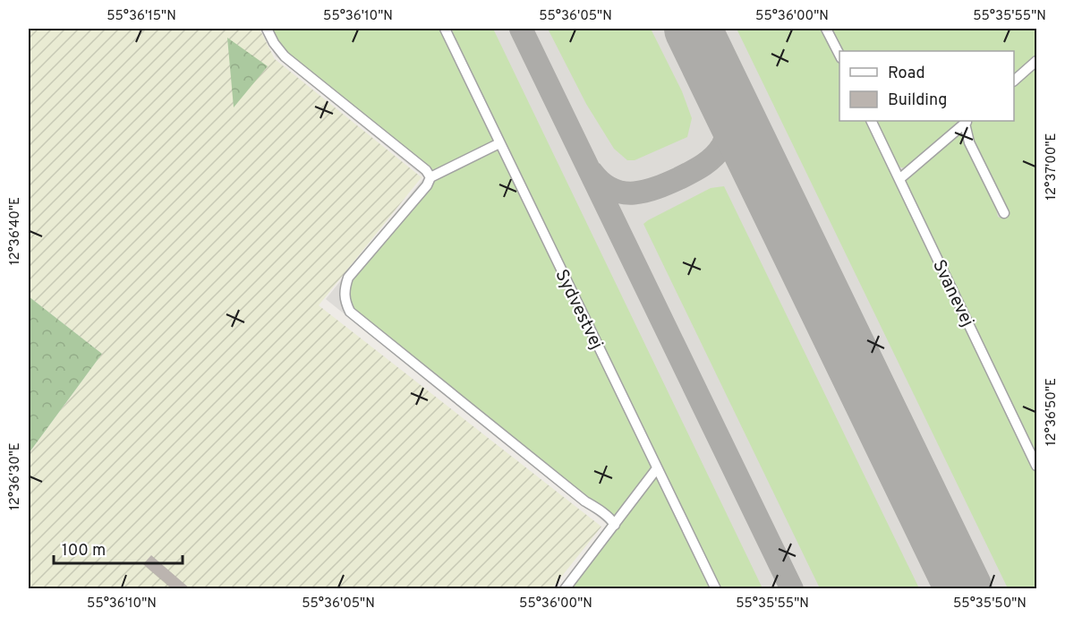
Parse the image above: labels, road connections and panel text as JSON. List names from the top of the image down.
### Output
{
  "streets": {
    "lane": ["Svanevej", "Sydvestvej"]
  },
  "legend": ["Road", "Building"],
  "scale_bar": "100 m",
  "coordinates": [
    "55°36'15\"N",
    "55°36'10\"N",
    "55°36'05\"N",
    "55°36'00\"N",
    "55°35'55\"N",
    "12°37'00\"E",
    "12°36'40\"E",
    "12°36'50\"E",
    "12°36'30\"E",
    "55°35'50\"N"
  ]
}
